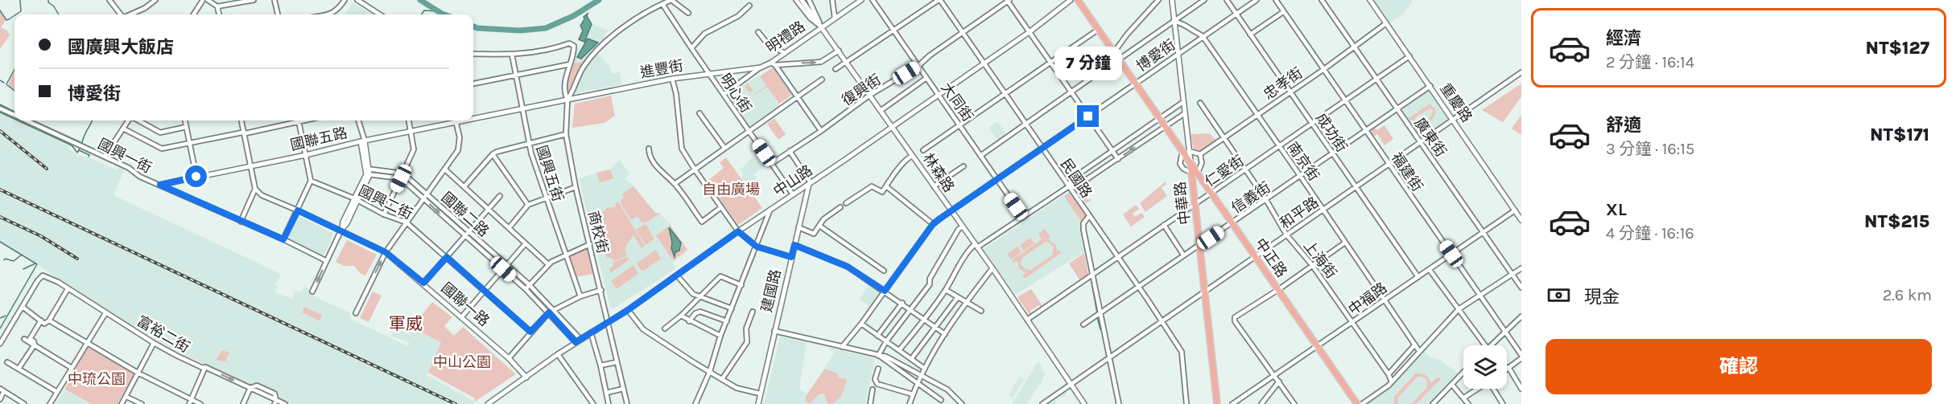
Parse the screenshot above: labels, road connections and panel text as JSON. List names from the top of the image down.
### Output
{
  "streets": {
    "main road": ["中華路", "中正路"],
    "street": [
      "明禮路",
      "博愛街",
      "進豐街",
      "忠孝街",
      "復興街",
      "明心街",
      "大同街",
      "重慶路",
      "成功街",
      "廣東街",
      "國聯五路",
      "國興一街",
      "南京街",
      "仁愛街",
      "福建街",
      "林森路",
      "國興五街",
      "民國路",
      "中山路",
      "信義街",
      "國興二街",
      "和平路",
      "國聯二路",
      "商校街",
      "上海街",
      "建國路",
      "中福路",
      "國聯一路",
      "富裕二街"
    ]
  },
  "crossings": [
    ["明禮路", "進豐街"],
    ["明禮路", "明心街"],
    ["明禮路", "林森路"],
    ["博愛街", "大同街"],
    ["博愛街", "成功街"],
    ["博愛街", "南京街"],
    ["博愛街", "林森路"],
    ["博愛街", "民國路"],
    ["進豐街", "明心街"],
    ["進豐街", "國聯五路"],
    ["進豐街", "商校街"],
    ["忠孝街", "重慶路"],
    ["忠孝街", "成功街"],
    ["忠孝街", "廣東街"],
    ["忠孝街", "南京街"],
    ["忠孝街", "福建街"],
    ["忠孝街", "上海街"],
    ["復興街", "明心街"],
    ["復興街", "大同街"],
    ["復興街", "林森路"],
    ["復興街", "民國路"],
    ["明心街", "中山路"],
    ["大同街", "中山路"],
    ["重慶路", "仁愛街"],
    ["重慶路", "信義街"],
    ["重慶路", "和平路"],
    ["重慶路", "中福路"],
    ["成功街", "仁愛街"],
    ["成功街", "信義街"],
    ["成功街", "和平路"],
    ["成功街", "中福路"],
    ["廣東街", "仁愛街"],
    ["廣東街", "信義街"],
    ["廣東街", "和平路"],
    ["廣東街", "中福路"],
    ["國聯五路", "國興一街"],
    ["國聯五路", "國興五街"],
    ["國聯五路", "商校街"],
    ["南京街", "仁愛街"],
    ["南京街", "信義街"],
    ["南京街", "和平路"],
    ["南京街", "中福路"],
    ["仁愛街", "福建街"],
    ["仁愛街", "林森路"],
    ["仁愛街", "民國路"],
    ["仁愛街", "中華路"],
    ["仁愛街", "中正路"],
    ["仁愛街", "上海街"],
    ["福建街", "信義街"],
    ["福建街", "和平路"],
    ["福建街", "中福路"],
    ["林森路", "中山路"],
    ["林森路", "和平路"],
    ["國興五街", "商校街"],
    ["民國路", "中山路"],
    ["民國路", "信義街"],
    ["民國路", "和平路"],
    ["中山路", "國聯二路"],
    ["中山路", "商校街"],
    ["中山路", "建國路"],
    ["中山路", "國聯一路"],
    ["信義街", "中華路"],
    ["信義街", "中正路"],
    ["信義街", "上海街"],
    ["中華路", "和平路"],
    ["中華路", "中正路"],
    ["和平路", "中正路"],
    ["和平路", "上海街"],
    ["中正路", "中福路"],
    ["上海街", "中福路"]
  ],
  "districts": ["軍威"],
  "parks": ["自由廣場", "中山公園", "中琉公園"],
  "page": {
    "list": [
      {
        "name": "經濟",
        "note": "2 分鐘 · 16:14",
        "value": "NT$127"
      },
      {
        "name": "舒適",
        "note": "3 分鐘 · 16:15",
        "value": "NT$171"
      },
      {
        "name": "XL",
        "note": "4 分鐘 · 16:16",
        "value": "NT$215"
      }
    ],
    "banner": ["國廣興大飯店", "博愛街"],
    "bubble": "7 分鐘",
    "pay": ["現金", "2.6 km"],
    "buttons": "確認"
  }
}
